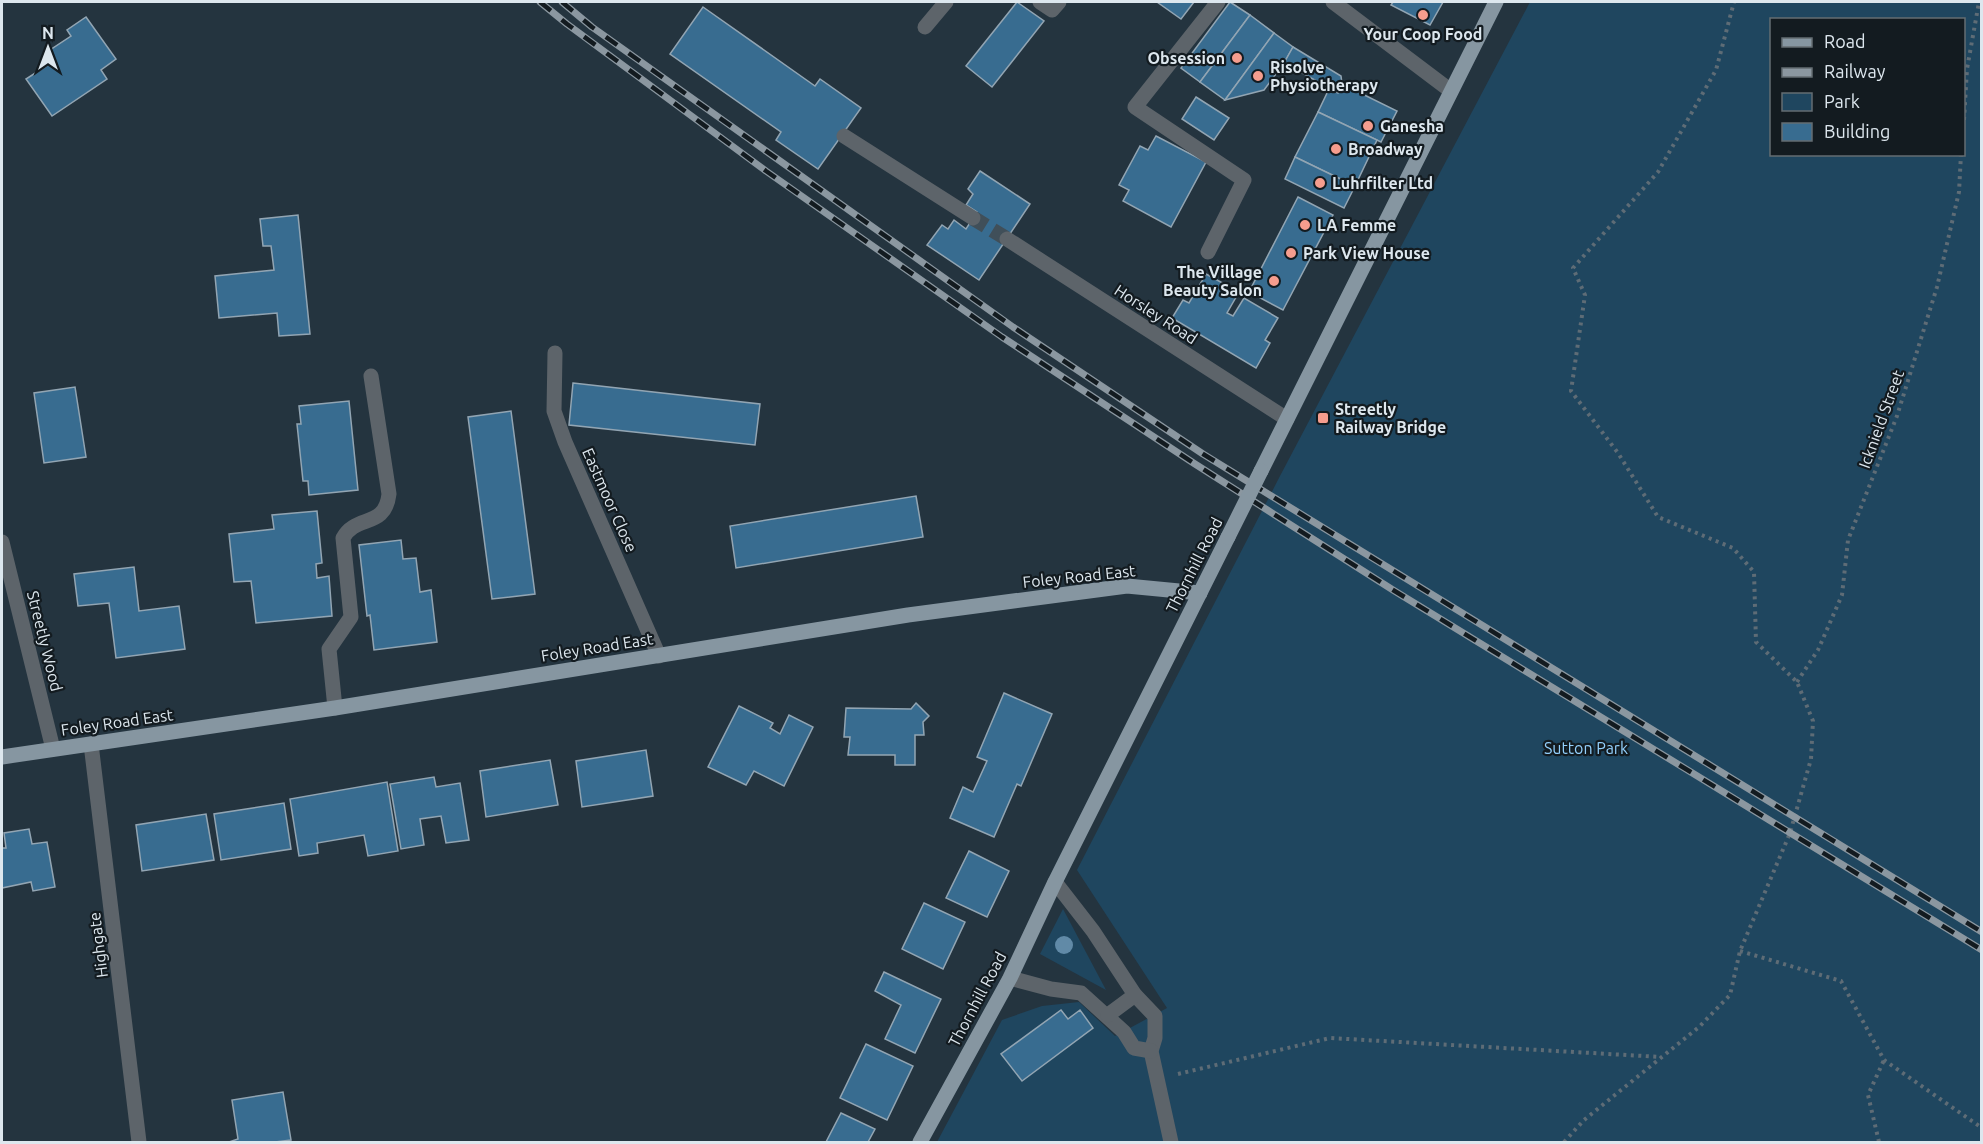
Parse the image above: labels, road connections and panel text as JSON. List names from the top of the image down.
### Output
{
  "streets": {
    "main road": ["Thornhill Road", "Foley Road East"],
    "street": [
      "Horsley Road",
      "Eastmoor Close",
      "Streetly Wood",
      "Highgate"
    ],
    "path": ["Icknield Street"]
  },
  "crossings": [
    ["Horsley Road", "Thornhill Road"],
    ["Eastmoor Close", "Foley Road East"],
    ["Thornhill Road", "Foley Road East"],
    ["Foley Road East", "Streetly Wood"],
    ["Foley Road East", "Highgate"]
  ],
  "parks": ["Sutton Park"],
  "places": {
    "other": [
      "Your Coop Food",
      "Obsession",
      "Risolve Physiotherapy",
      "Ganesha",
      "Broadway",
      "Luhrfilter Ltd",
      "LA Femme",
      "Park View House",
      "The Village Beauty Salon"
    ],
    "transit": ["Streetly Railway Bridge"]
  },
  "legend": [
    "Road",
    "Railway",
    "Park",
    "Building"
  ],
  "north": "top"
}
